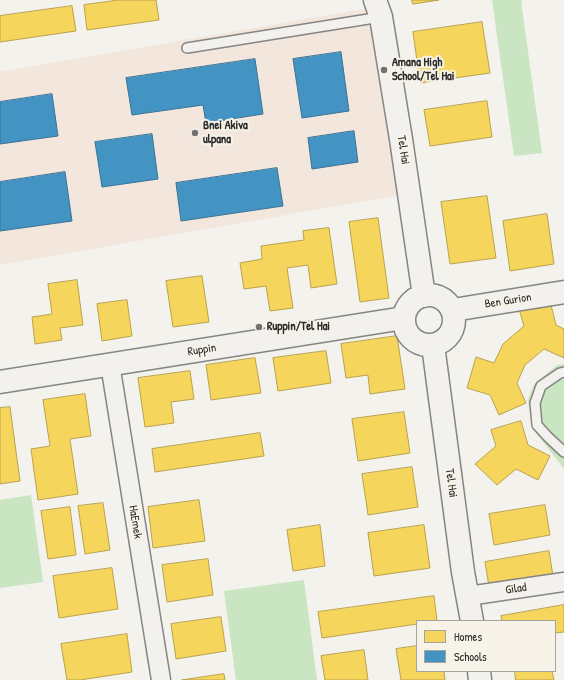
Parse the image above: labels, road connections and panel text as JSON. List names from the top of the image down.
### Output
{
  "streets": {
    "street": [
      "Tel Hai",
      "Ben Gurion",
      "Ruppin",
      "HaEmek",
      "Gilad"
    ]
  },
  "crossings": [
    ["Tel Hai", "Ben Gurion"],
    ["Tel Hai", "Ruppin"],
    ["Tel Hai", "Gilad"],
    ["Ben Gurion", "Ruppin"],
    ["Ruppin", "HaEmek"]
  ],
  "places": ["Amana High School/Tel Hai", "Bnei Akiva ulpana", "Ruppin/Tel Hai"],
  "legend": ["Homes", "Schools"]
}
